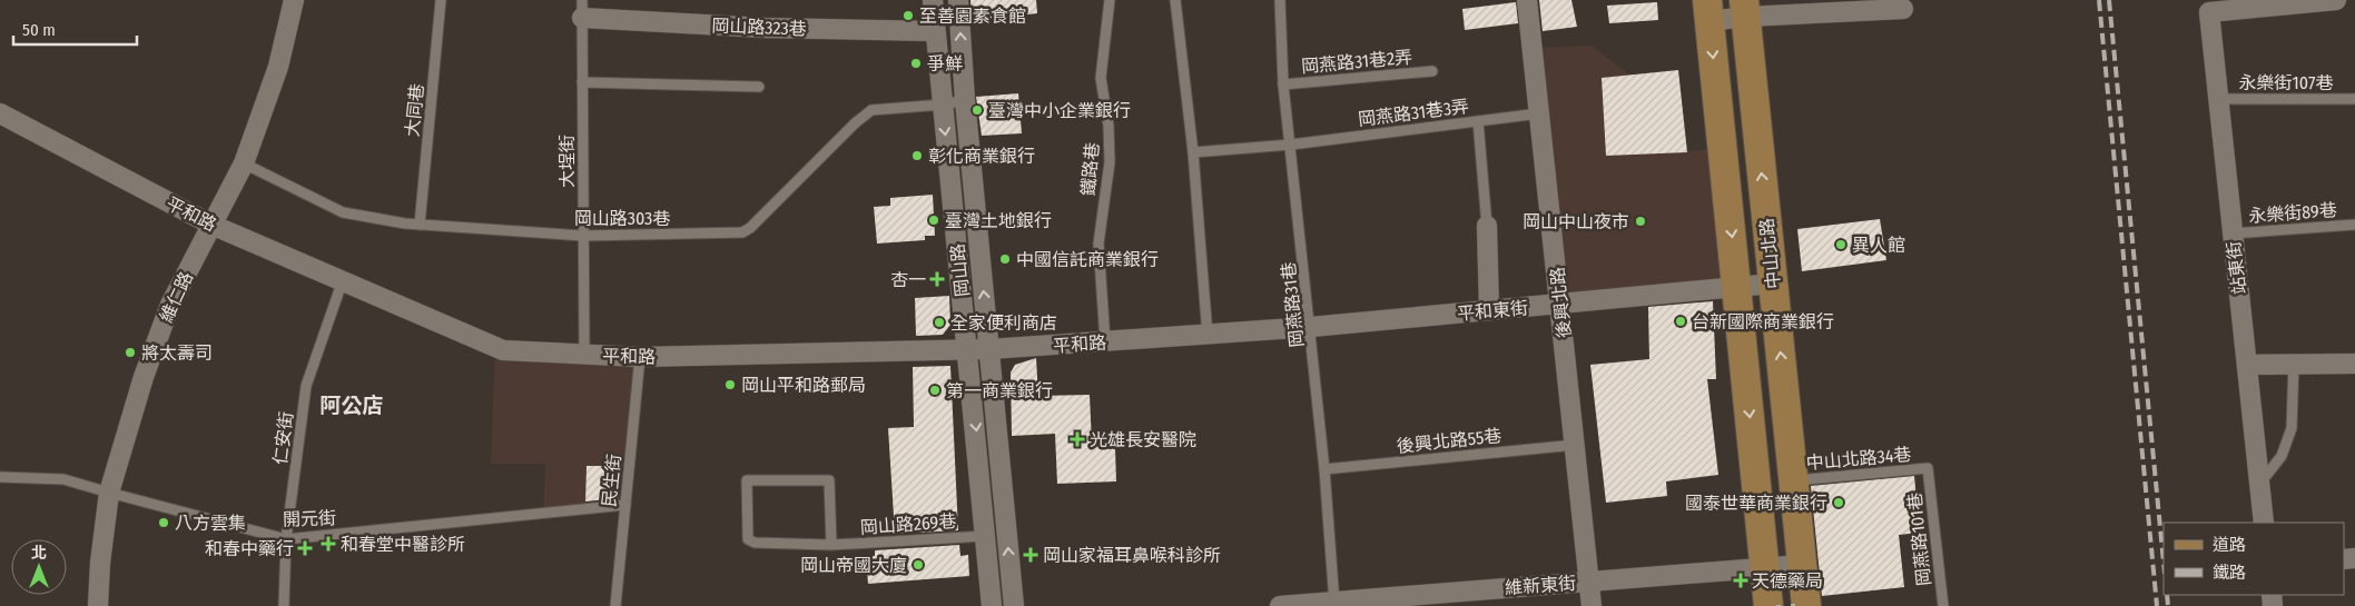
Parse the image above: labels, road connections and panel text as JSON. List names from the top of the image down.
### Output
{
  "streets": {
    "main road": ["中山北路"],
    "street": [
      "岡山路323巷",
      "平和路",
      "站東街",
      "岡山路",
      "維仁路",
      "後興北路",
      "平和東街",
      "維新東街"
    ],
    "lane": [
      "岡燕路31巷2弄",
      "永樂街107巷",
      "大同巷",
      "岡燕路31巷3弄",
      "大埕街",
      "鐵路巷",
      "永樂街89巷",
      "岡山路303巷",
      "岡燕路31巷",
      "仁安街",
      "後興北路55巷",
      "中山北路34巷",
      "民生街",
      "開元街",
      "岡山路269巷",
      "岡燕路101巷"
    ]
  },
  "crossings": [
    ["岡山路323巷", "大埕街"],
    ["岡山路323巷", "岡山路"],
    ["岡燕路31巷2弄", "岡燕路31巷"],
    ["永樂街107巷", "站東街"],
    ["大同巷", "岡山路303巷"],
    ["岡燕路31巷3弄", "後興北路"],
    ["岡燕路31巷3弄", "岡燕路31巷"],
    ["大埕街", "平和路"],
    ["大埕街", "岡山路303巷"],
    ["鐵路巷", "平和路"],
    ["永樂街89巷", "站東街"],
    ["平和路", "岡山路"],
    ["平和路", "維仁路"],
    ["平和路", "岡燕路31巷"],
    ["平和路", "平和東街"],
    ["平和路", "仁安街"],
    ["平和路", "民生街"],
    ["岡山路303巷", "岡山路"],
    ["岡山路303巷", "維仁路"],
    ["中山北路", "平和東街"],
    ["中山北路", "中山北路34巷"],
    ["中山北路", "維新東街"],
    ["岡山路", "岡山路269巷"],
    ["維仁路", "開元街"],
    ["後興北路", "平和東街"],
    ["後興北路", "後興北路55巷"],
    ["後興北路", "維新東街"],
    ["岡燕路31巷", "平和東街"],
    ["岡燕路31巷", "後興北路55巷"],
    ["岡燕路31巷", "維新東街"],
    ["仁安街", "開元街"],
    ["中山北路34巷", "岡燕路101巷"],
    ["民生街", "開元街"]
  ],
  "districts": ["阿公店"],
  "places": {
    "other": [
      "至善園素食館",
      "爭鮮",
      "臺灣中小企業銀行",
      "彰化商業銀行",
      "臺灣土地銀行",
      "岡山中山夜市",
      "異人館",
      "中國信託商業銀行",
      "台新國際商業銀行",
      "全家便利商店",
      "將太壽司",
      "岡山平和路郵局",
      "第一商業銀行",
      "國泰世華商業銀行",
      "八方雲集",
      "岡山帝國大廈"
    ],
    "health": [
      "杏一",
      "光雄長安醫院",
      "和春堂中醫診所",
      "和春中藥行",
      "岡山家福耳鼻喉科診所",
      "天德藥局"
    ]
  },
  "legend": ["道路", "鐵路"],
  "scale_bar": "50 m",
  "north": "top"
}
